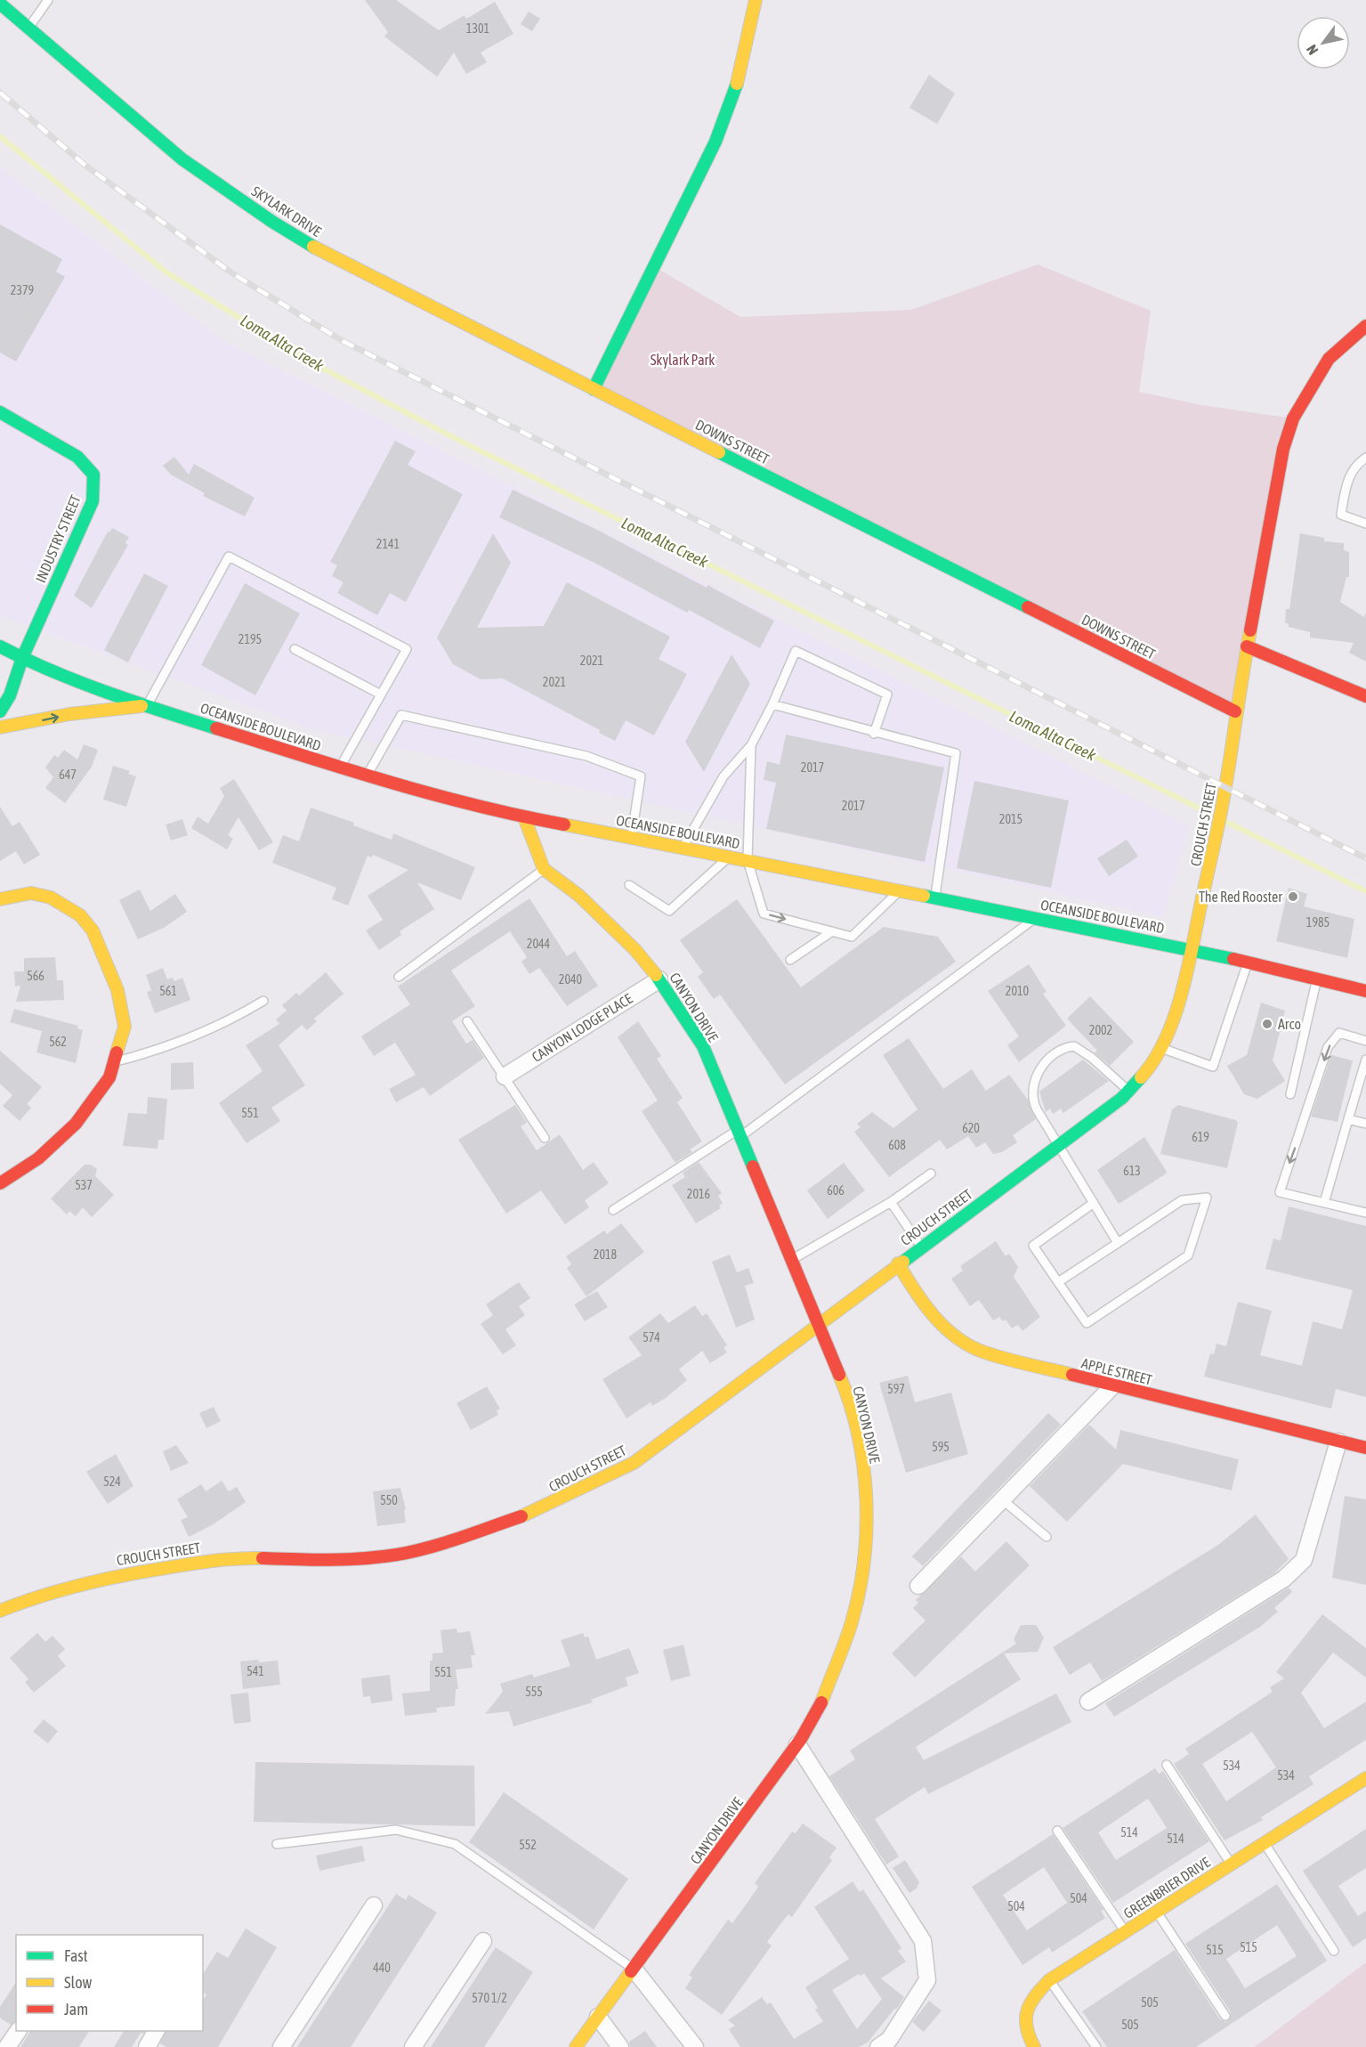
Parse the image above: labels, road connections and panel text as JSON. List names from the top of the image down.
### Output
{
  "streets": {
    "main road": [
      "SKYLARK DRIVE",
      "DOWNS STREET",
      "INDUSTRY STREET",
      "OCEANSIDE BOULEVARD",
      "CROUCH STREET",
      "CANYON DRIVE",
      "APPLE STREET",
      "GREENBRIER DRIVE"
    ],
    "street": ["CANYON LODGE PLACE"]
  },
  "crossings": [
    ["SKYLARK DRIVE", "DOWNS STREET"],
    ["DOWNS STREET", "CROUCH STREET"],
    ["INDUSTRY STREET", "OCEANSIDE BOULEVARD"],
    ["OCEANSIDE BOULEVARD", "CROUCH STREET"],
    ["CROUCH STREET", "CANYON DRIVE"],
    ["CROUCH STREET", "APPLE STREET"],
    ["CANYON DRIVE", "CANYON LODGE PLACE"]
  ],
  "water": ["Loma Alta Creek"],
  "parks": ["Skylark Park"],
  "places": ["The Red Rooster", "Arco"],
  "house_numbers": [
    "1301",
    "2379",
    "2141",
    "2195",
    "2021",
    "2021",
    "2017",
    "647",
    "2017",
    "2015",
    "1985",
    "2044",
    "566",
    "2040",
    "561",
    "2010",
    "2002",
    "562",
    "551",
    "620",
    "619",
    "608",
    "613",
    "537",
    "606",
    "2016",
    "2018",
    "574",
    "597",
    "595",
    "524",
    "550",
    "541",
    "551",
    "555",
    "534",
    "534",
    "514",
    "514",
    "552",
    "504",
    "504",
    "515",
    "515",
    "440",
    "570 1/2",
    "505",
    "505"
  ],
  "legend": ["Fast", "Slow", "Jam"],
  "north": "bottom left"
}
